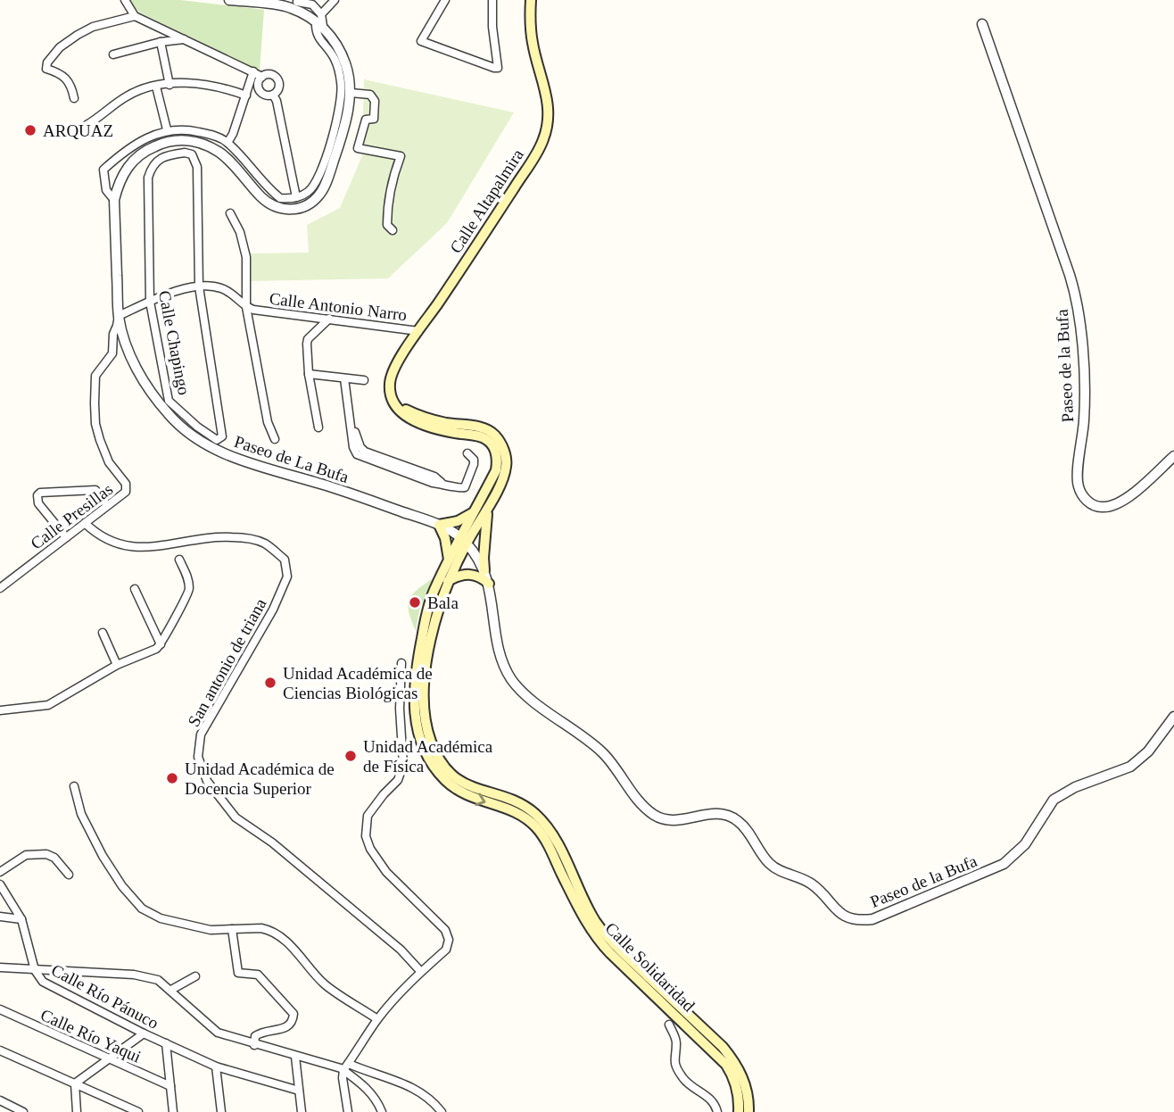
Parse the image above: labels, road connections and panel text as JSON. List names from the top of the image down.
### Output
{
  "streets": {
    "main road": ["Calle Altapalmira", "Calle Solidaridad"],
    "street": [
      "Calle Antonio Narro",
      "Calle Chapingo",
      "Paseo de la Bufa",
      "Paseo de La Bufa",
      "Calle Presillas",
      "San antonio de triana",
      "Calle Río Pánuco",
      "Calle Río Yaqui"
    ]
  },
  "crossings": [
    ["Calle Altapalmira", "Calle Antonio Narro"],
    ["Calle Antonio Narro", "Calle Chapingo"],
    ["Calle Antonio Narro", "Paseo de La Bufa"],
    ["Calle Antonio Narro", "Calle Presillas"],
    ["Paseo de la Bufa", "Paseo de La Bufa"],
    ["Paseo de la Bufa", "Calle Solidaridad"],
    ["Paseo de La Bufa", "Calle Presillas"],
    ["Calle Presillas", "San antonio de triana"]
  ],
  "places": [
    "ARQUAZ",
    "Bala",
    "Unidad Académica de Ciencias Biológicas",
    "Unidad Académica de Física",
    "Unidad Académica de Docencia Superior"
  ]
}
